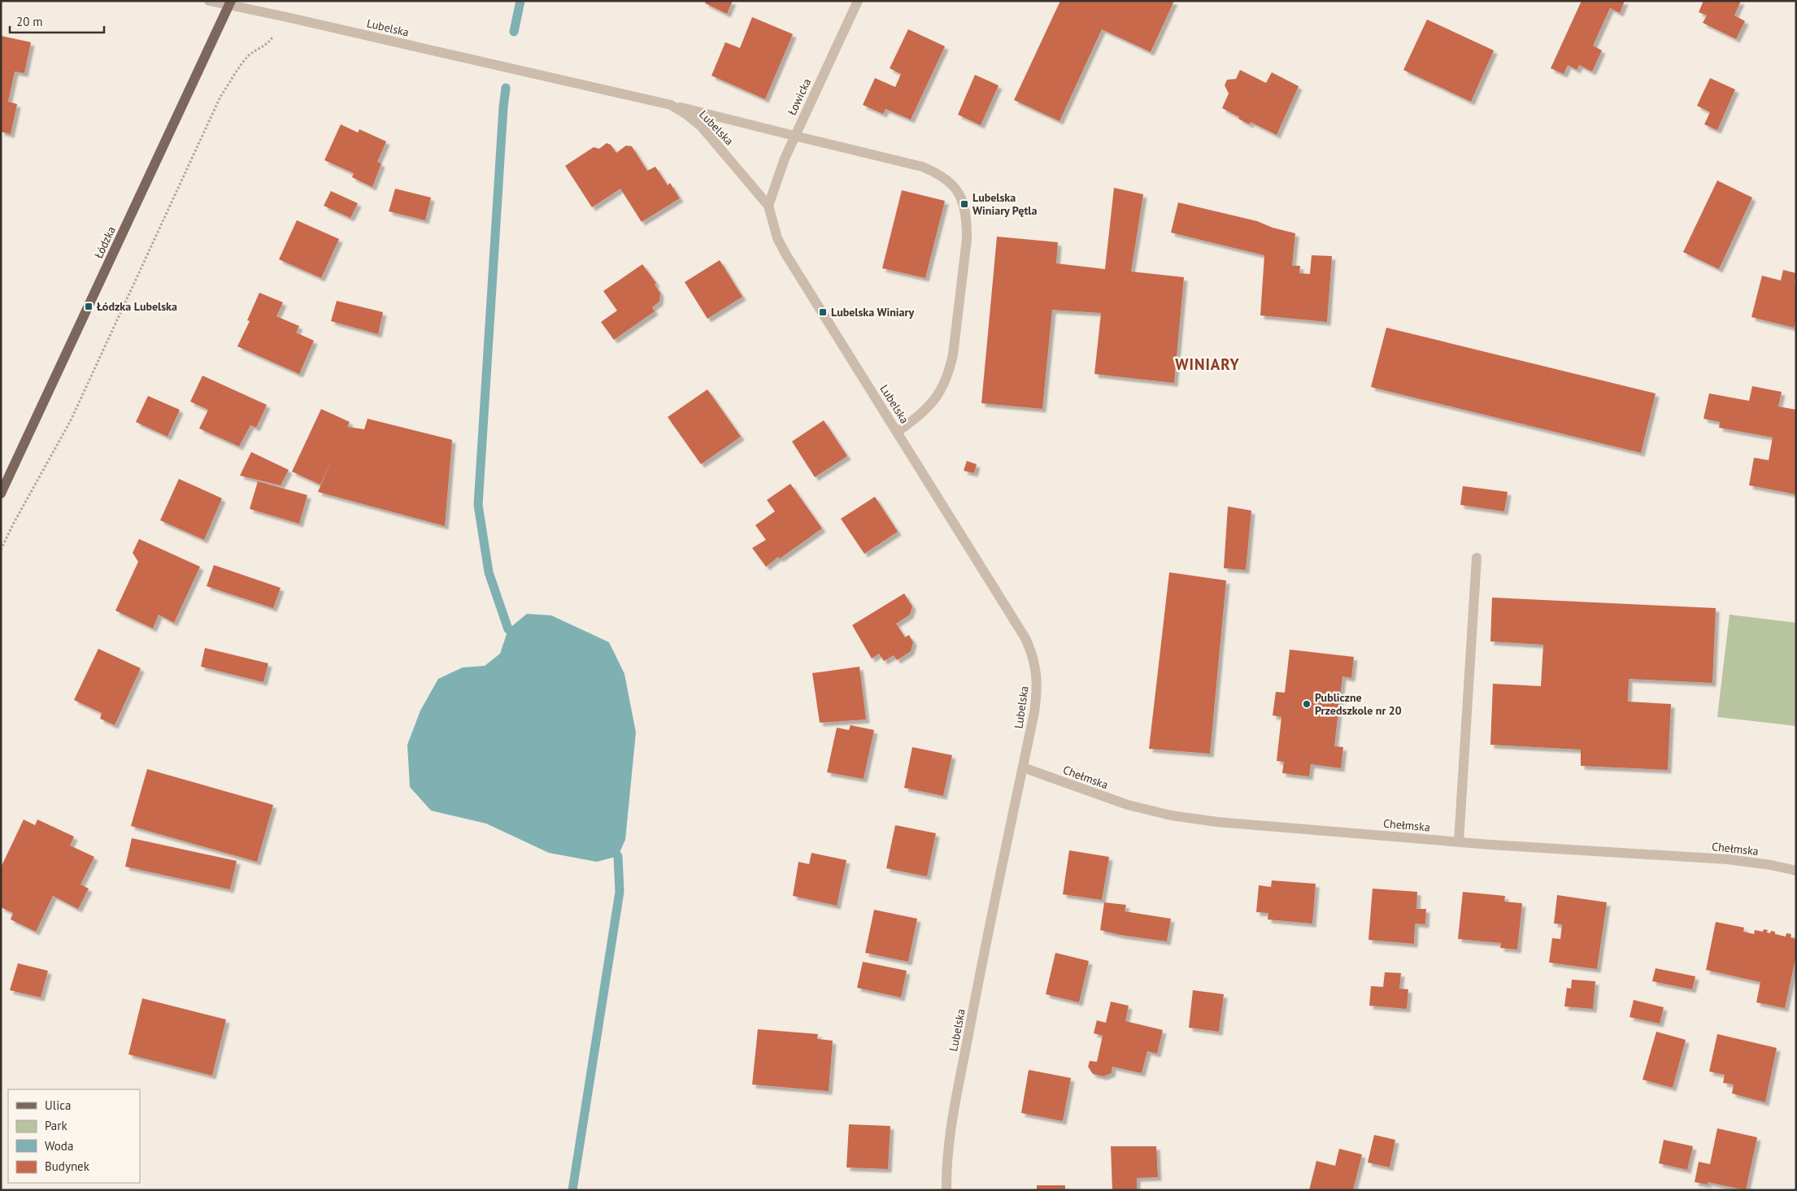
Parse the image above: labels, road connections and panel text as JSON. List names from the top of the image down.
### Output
{
  "streets": {
    "main road": ["Łódzka"],
    "street": ["Lubelska", "Łowicka", "Chełmska"]
  },
  "crossings": [
    ["Lubelska", "Łowicka"],
    ["Lubelska", "Łódzka"],
    ["Lubelska", "Chełmska"]
  ],
  "districts": ["WINIARY"],
  "places": {
    "transit": ["Lubelska Winiary Pętla", "Łódzka Lubelska", "Lubelska Winiary"],
    "other": ["Publiczne Przedszkole nr 20"]
  },
  "legend": [
    "Ulica",
    "Park",
    "Woda",
    "Budynek"
  ],
  "scale_bar": "20 m"
}
